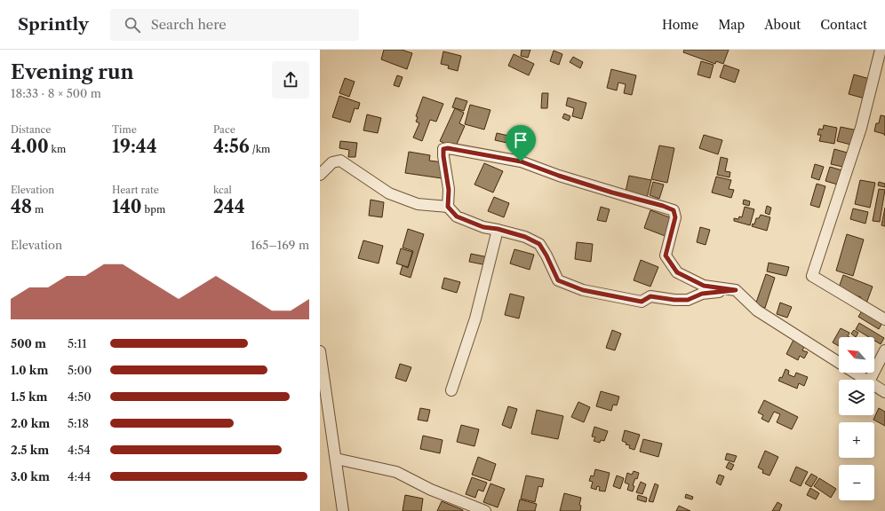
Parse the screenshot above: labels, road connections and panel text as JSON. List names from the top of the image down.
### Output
{
  "north": "top left",
  "page": {
    "header": "Sprintly",
    "search": "Search here",
    "nav": [
      "Home",
      "Map",
      "About",
      "Contact"
    ],
    "heading": ["Evening run", "18:33 · 8 × 500 m"],
    "stats": [
      ["Distance", "4.00 km"],
      ["Time", "19:44"],
      ["Pace", "4:56 /km"],
      ["Elevation", "48 m"],
      ["Heart rate", "140 bpm"],
      ["kcal", "244"]
    ],
    "chart": ["Elevation", "165–169 m"],
    "list": [
      {
        "name": "500 m",
        "note": "5:11"
      },
      {
        "name": "1.0 km",
        "note": "5:00"
      },
      {
        "name": "1.5 km",
        "note": "4:50"
      },
      {
        "name": "2.0 km",
        "note": "5:18"
      },
      {
        "name": "2.5 km",
        "note": "4:54"
      },
      {
        "name": "3.0 km",
        "note": "4:44"
      }
    ],
    "map_buttons": ["+", "−"]
  }
}
